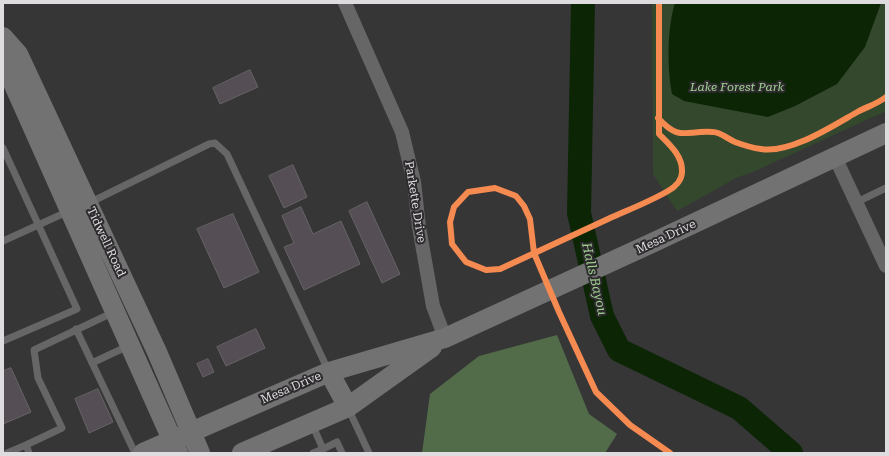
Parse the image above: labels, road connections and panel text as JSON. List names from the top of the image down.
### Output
{
  "streets": {
    "main road": ["Mesa Drive", "Tidwell Road"],
    "street": ["Parkette Drive"]
  },
  "crossings": [
    ["Parkette Drive", "Mesa Drive"],
    ["Mesa Drive", "Tidwell Road"]
  ],
  "water": ["Halls Bayou"],
  "parks": ["Lake Forest Park"]
}
